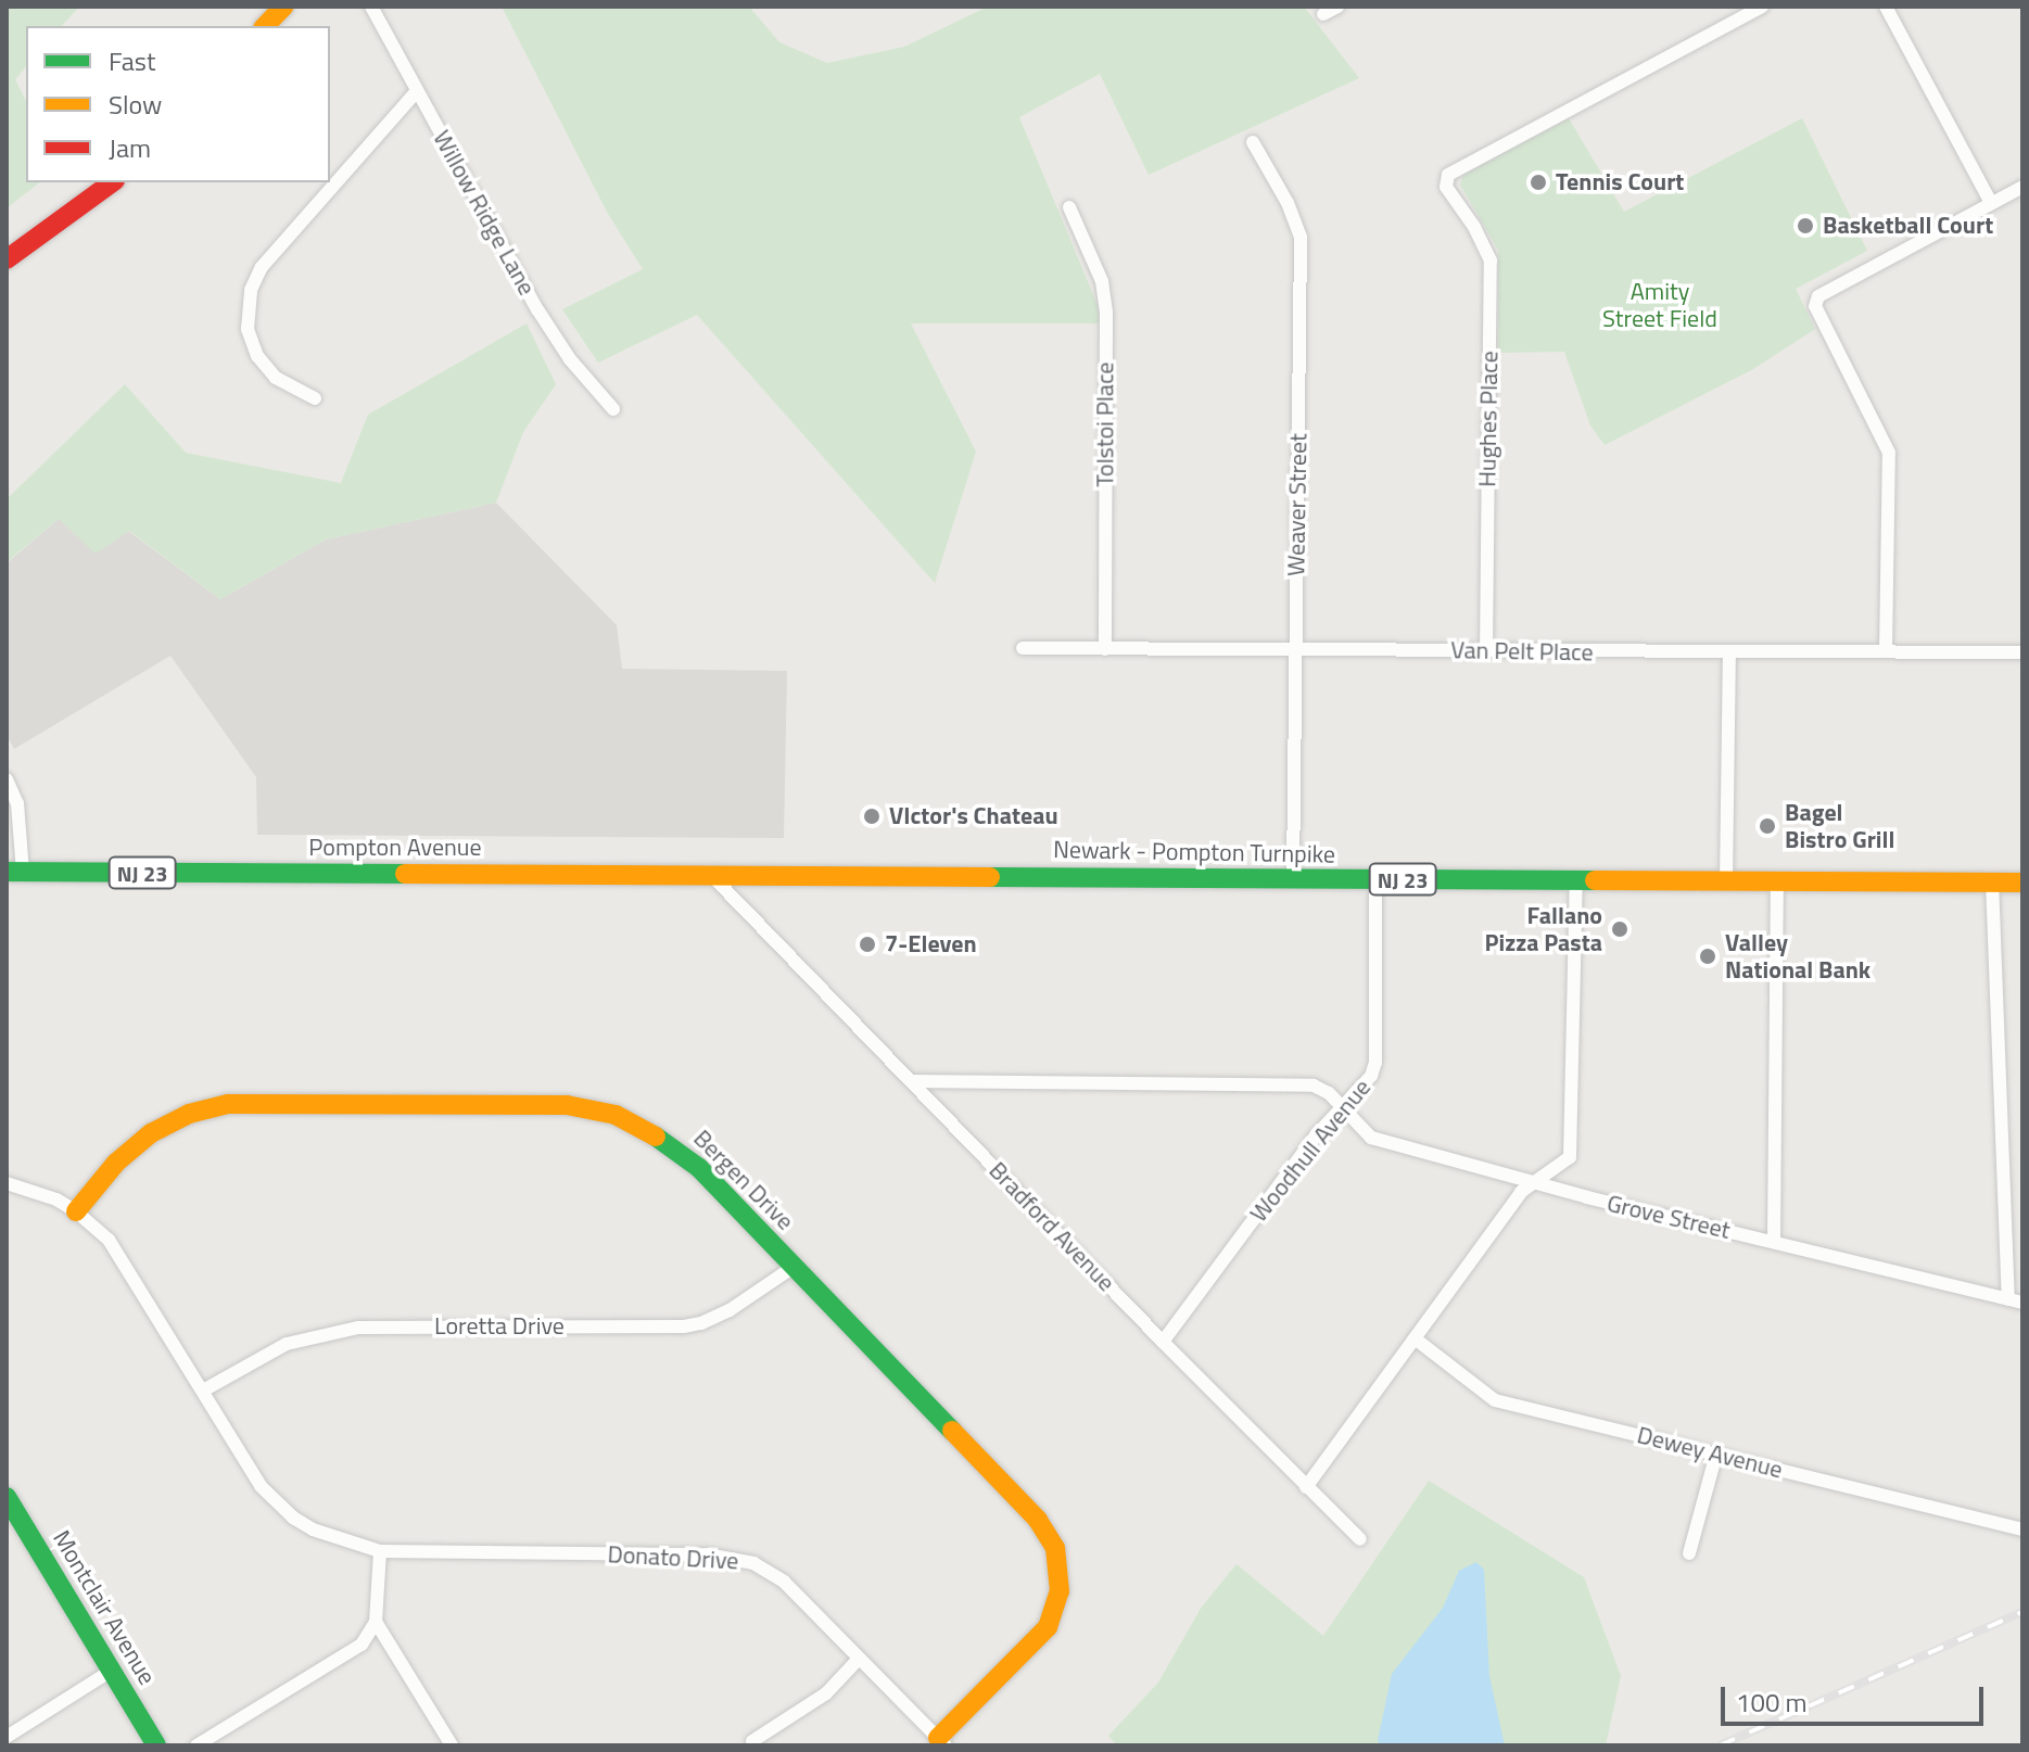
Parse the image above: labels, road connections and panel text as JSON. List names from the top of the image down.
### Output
{
  "streets": {
    "main road": [
      "Pompton Avenue",
      "Newark - Pompton Turnpike",
      "NJ 23",
      "Bergen Drive",
      "Montclair Avenue"
    ],
    "street": [
      "Willow Ridge Lane",
      "Hughes Place",
      "Tolstoi Place",
      "Weaver Street",
      "Van Pelt Place",
      "Woodhull Avenue",
      "Grove Street",
      "Bradford Avenue",
      "Loretta Drive",
      "Dewey Avenue",
      "Donato Drive"
    ]
  },
  "crossings": [
    ["Hughes Place", "Van Pelt Place"],
    ["Tolstoi Place", "Van Pelt Place"],
    ["Weaver Street", "Van Pelt Place"],
    ["Weaver Street", "Newark - Pompton Turnpike"],
    ["Pompton Avenue", "Newark - Pompton Turnpike"],
    ["Pompton Avenue", "Bradford Avenue"],
    ["Newark - Pompton Turnpike", "Woodhull Avenue"],
    ["Woodhull Avenue", "Grove Street"],
    ["Woodhull Avenue", "Bradford Avenue"],
    ["Bergen Drive", "Loretta Drive"],
    ["Bergen Drive", "Donato Drive"],
    ["Grove Street", "Bradford Avenue"],
    ["Loretta Drive", "Donato Drive"]
  ],
  "parks": ["Amity Street Field"],
  "places": [
    "Tennis Court",
    "Basketball Court",
    "VIctor's Chateau",
    "Bagel Bistro Grill",
    "Fallano Pizza Pasta",
    "7-Eleven",
    "Valley National Bank"
  ],
  "legend": ["Fast", "Slow", "Jam"],
  "scale_bar": "100 m"
}
